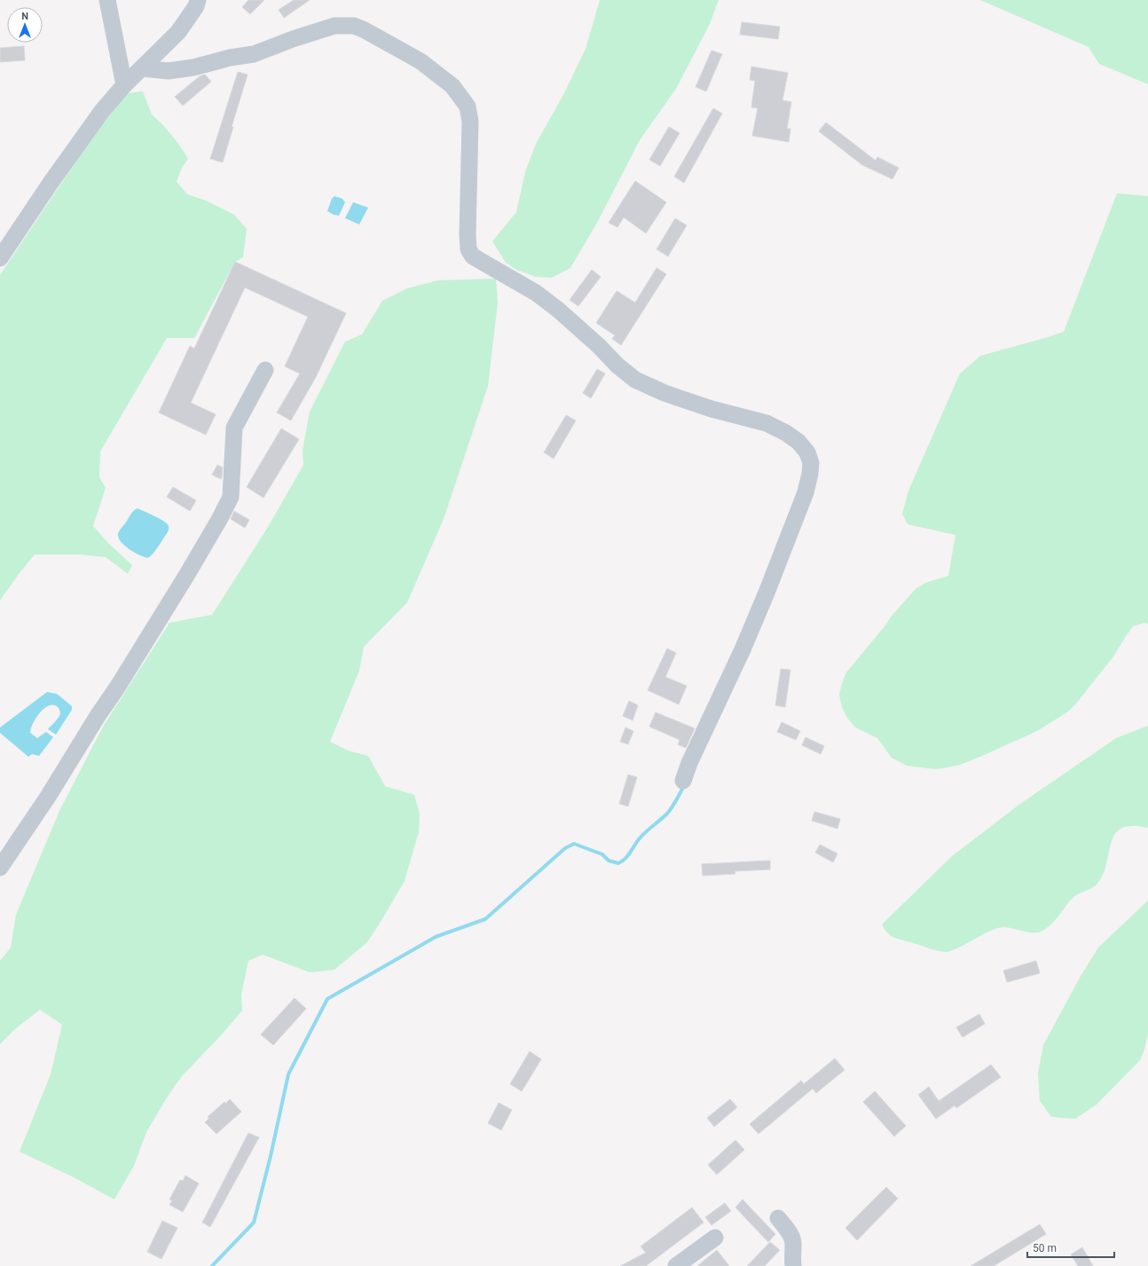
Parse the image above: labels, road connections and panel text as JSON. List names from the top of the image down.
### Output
{
  "scale_bar": "50 m",
  "north": "top"
}
